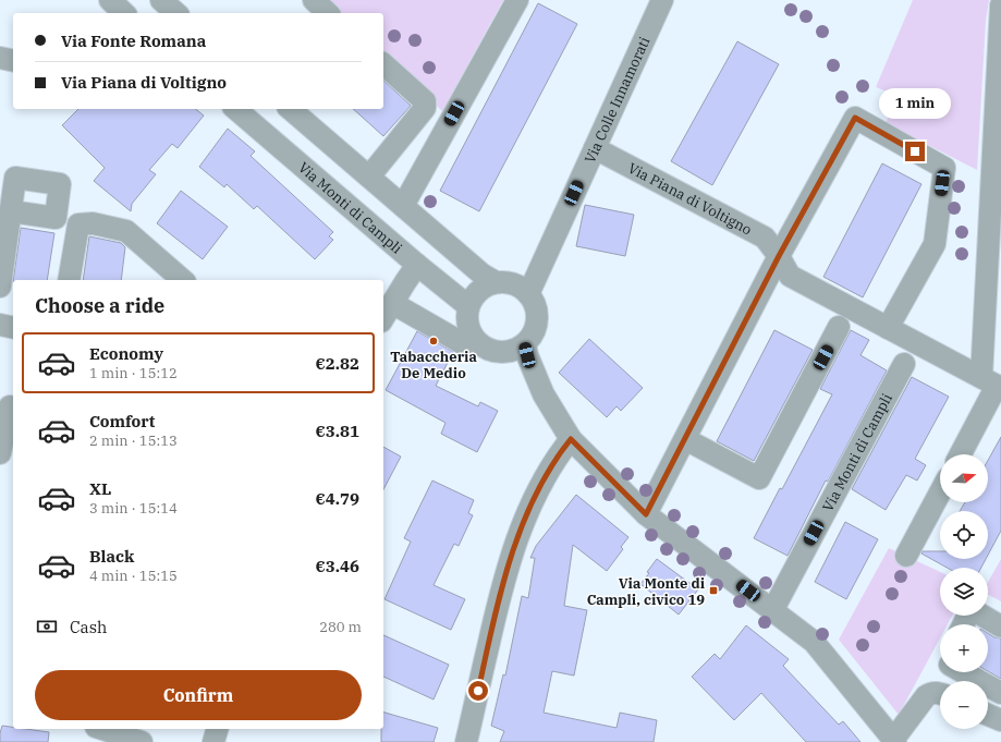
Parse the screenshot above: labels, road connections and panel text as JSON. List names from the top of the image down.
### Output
{
  "streets": {
    "street": ["Via Colle Innamorati", "Via Piana di Voltigno", "Via Monti di Campli"]
  },
  "crossings": [
    ["Via Colle Innamorati", "Via Piana di Voltigno"],
    ["Via Colle Innamorati", "Via Monti di Campli"]
  ],
  "places": {
    "other": ["Tabaccheria De Medio"],
    "transit": ["Via Monte di Campli, civico 19"]
  },
  "north": "right",
  "page": {
    "banner": ["Via Fonte Romana", "Via Piana di Voltigno"],
    "bubble": "1 min",
    "heading": "Choose a ride",
    "list": [
      {
        "name": "Economy",
        "note": "1 min · 15:12",
        "value": "€2.82"
      },
      {
        "name": "Comfort",
        "note": "2 min · 15:13",
        "value": "€3.81"
      },
      {
        "name": "XL",
        "note": "3 min · 15:14",
        "value": "€4.79"
      },
      {
        "name": "Black",
        "note": "4 min · 15:15",
        "value": "€3.46"
      }
    ],
    "map_buttons": ["+", "−"],
    "pay": ["Cash", "280 m"],
    "buttons": "Confirm"
  }
}
